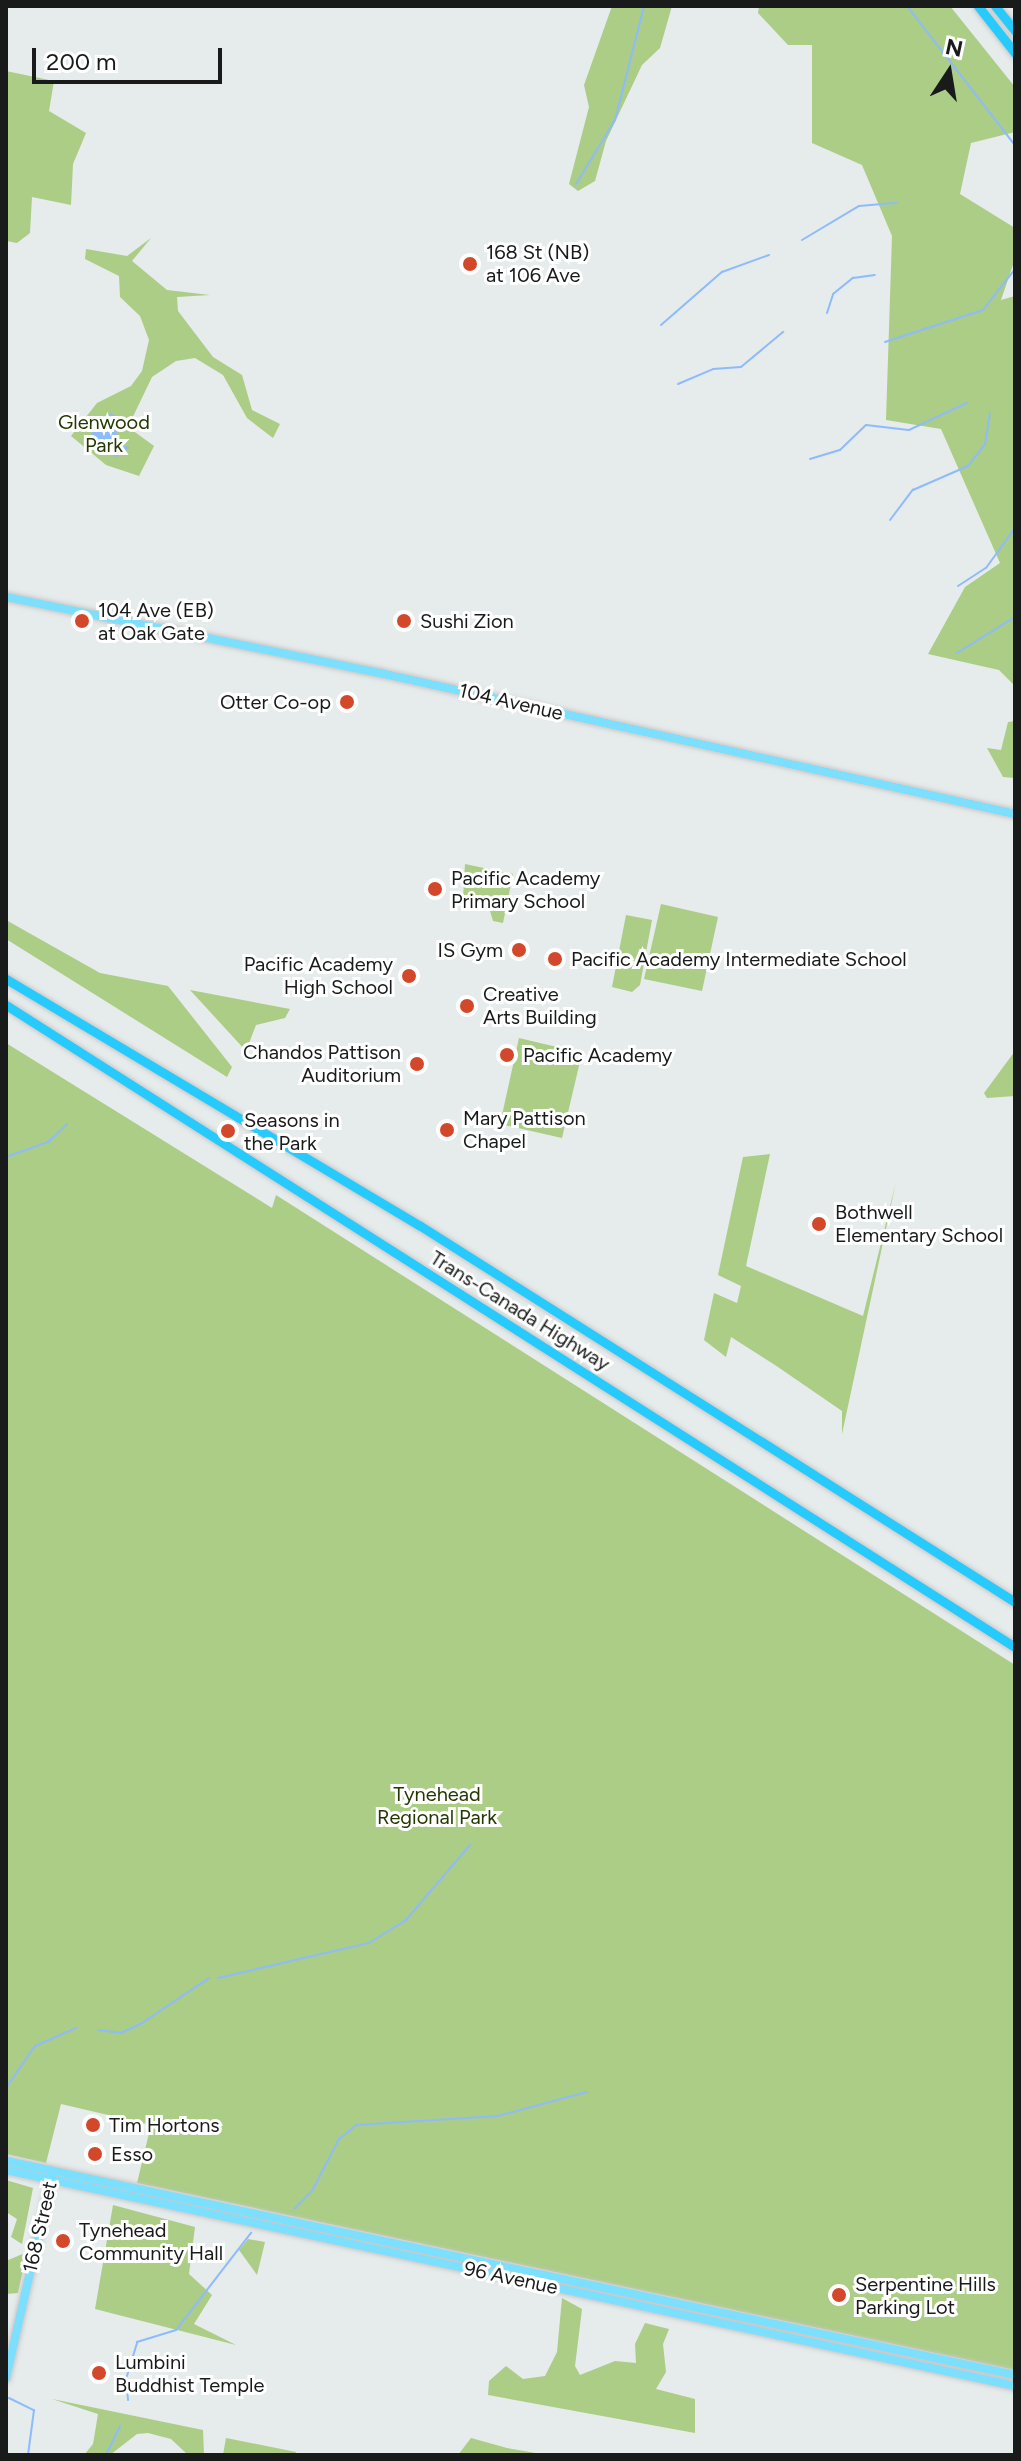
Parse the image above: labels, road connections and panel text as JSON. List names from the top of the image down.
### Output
{
  "streets": {
    "highway": ["Trans-Canada Highway"],
    "main road": ["104 Avenue", "168 Street", "96 Avenue"]
  },
  "crossings": [
    ["168 Street", "96 Avenue"]
  ],
  "parks": ["Glenwood Park", "Tynehead Regional Park"],
  "places": [
    "168 St (NB) at 106 Ave",
    "104 Ave (EB) at Oak Gate",
    "Sushi Zion",
    "Otter Co-op",
    "Pacific Academy Primary School",
    "IS Gym",
    "Pacific Academy Intermediate School",
    "Pacific Academy High School",
    "Creative Arts Building",
    "Pacific Academy",
    "Chandos Pattison Auditorium",
    "Mary Pattison Chapel",
    "Seasons in the Park",
    "Bothwell Elementary School",
    "Tim Hortons",
    "Esso",
    "Tynehead Community Hall",
    "Serpentine Hills Parking Lot",
    "Lumbini Buddhist Temple"
  ],
  "scale_bar": "200 m",
  "north": "top"
}
